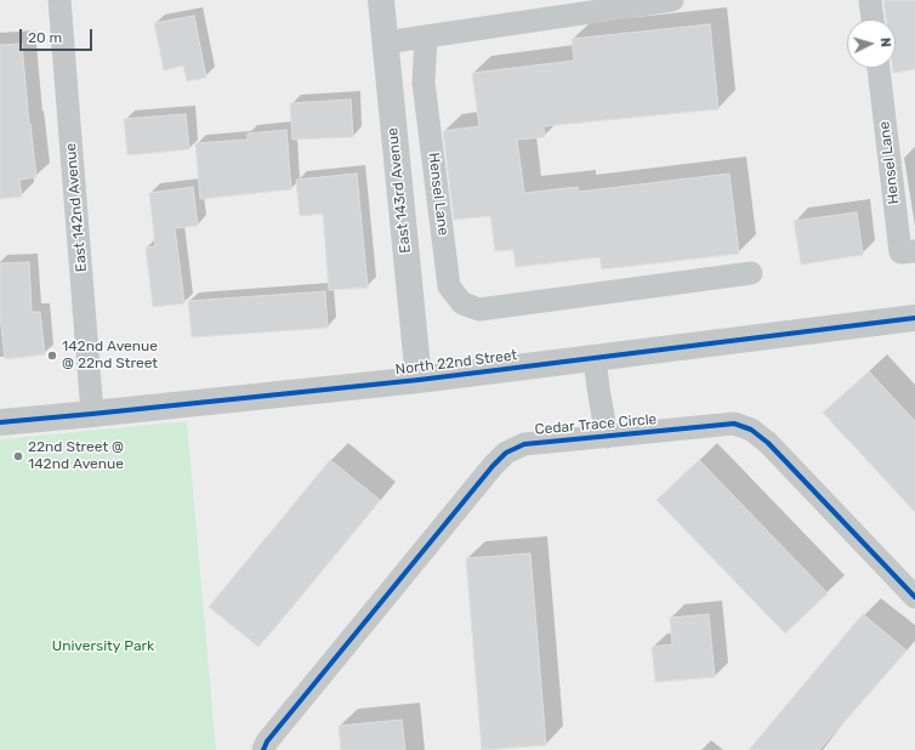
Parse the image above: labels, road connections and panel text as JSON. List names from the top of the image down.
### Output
{
  "streets": {
    "street": [
      "Hensel Lane",
      "East 143rd Avenue",
      "East 142nd Avenue",
      "North 22nd Street",
      "Cedar Trace Circle"
    ]
  },
  "crossings": [
    ["East 143rd Avenue", "North 22nd Street"],
    ["East 142nd Avenue", "North 22nd Street"],
    ["North 22nd Street", "Cedar Trace Circle"]
  ],
  "parks": ["University Park"],
  "places": ["142nd Avenue @ 22nd Street", "22nd Street @ 142nd Avenue"],
  "scale_bar": "20 m",
  "north": "right"
}
